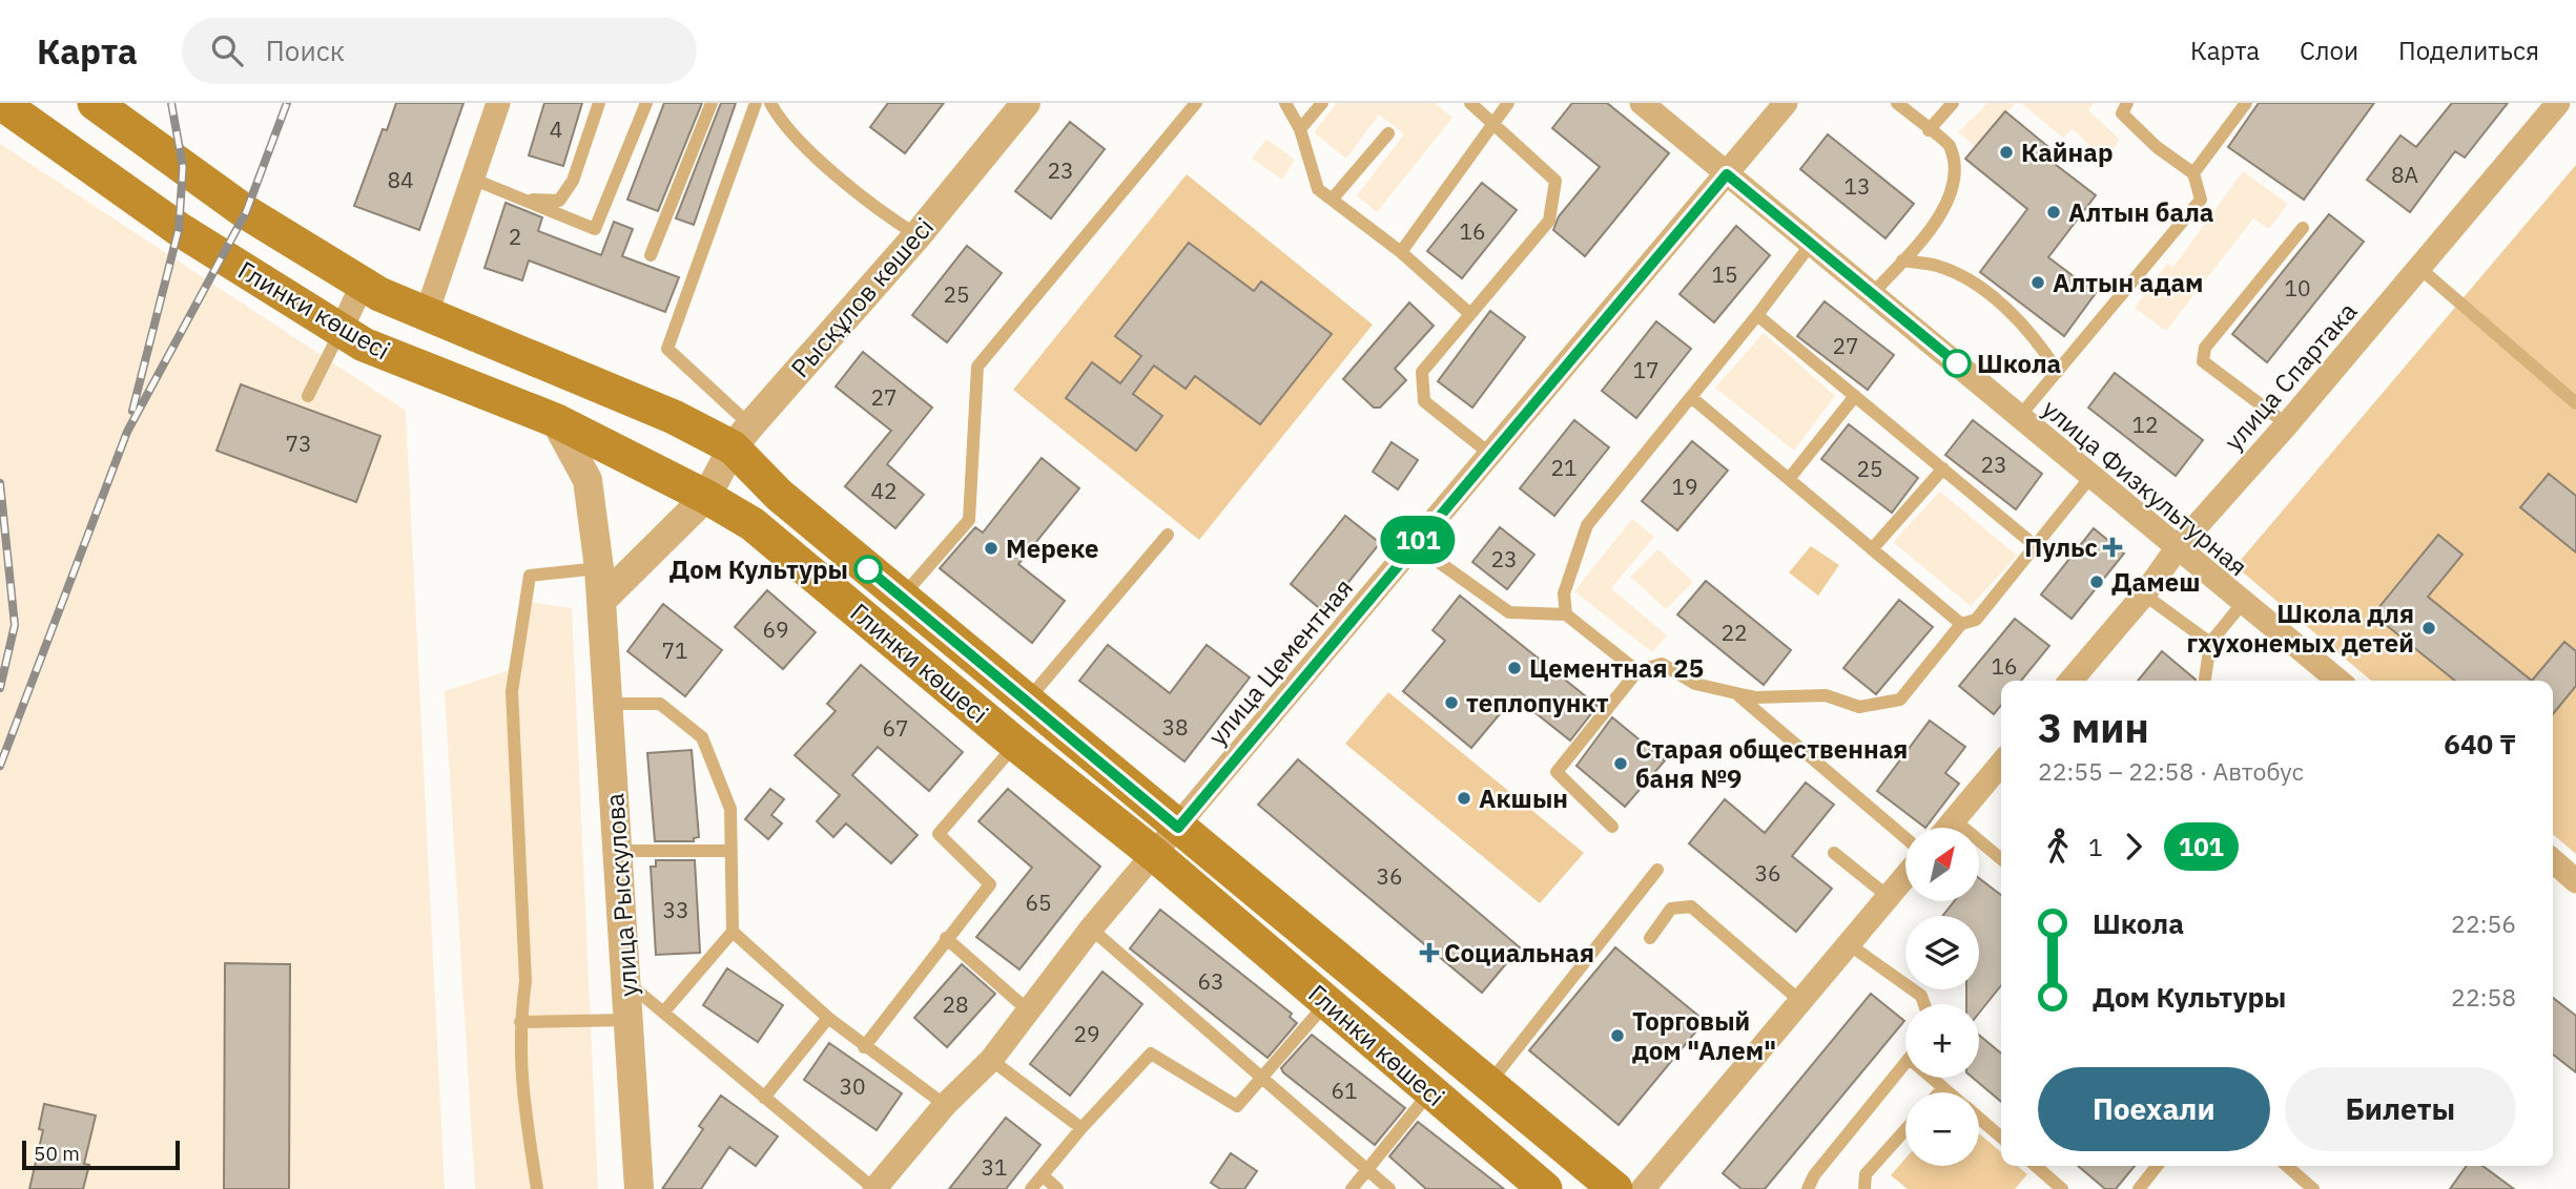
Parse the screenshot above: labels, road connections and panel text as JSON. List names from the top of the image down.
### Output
{
  "streets": {
    "main road": ["Глинки көшесі"],
    "street": [
      "Рысқұлов көшесі",
      "улица Спартака",
      "улица Физкультурная",
      "улица Цементная",
      "улица Рыскулова"
    ]
  },
  "crossings": [
    ["Рысқұлов көшесі", "Глинки көшесі"],
    ["Глинки көшесі", "улица Цементная"],
    ["Глинки көшесі", "улица Рыскулова"],
    ["улица Спартака", "улица Физкультурная"],
    ["улица Физкультурная", "улица Цементная"]
  ],
  "places": {
    "other": [
      "Кайнар",
      "Алтын бала",
      "Алтын адам",
      "Школа",
      "Мереке",
      "Дом Культуры",
      "Дамеш",
      "Школа для гхухонемых детей",
      "Цементная 25",
      "теплопункт",
      "Старая общественная баня №9",
      "Акшын",
      "Торговый дом \"Алем\""
    ],
    "health": ["Пульс", "Социальная"]
  },
  "lines": ["bus line 101"],
  "house_numbers": [
    "4",
    "23",
    "8А",
    "84",
    "13",
    "16",
    "2",
    "15",
    "10",
    "25",
    "27",
    "17",
    "27",
    "12",
    "73",
    "23",
    "21",
    "25",
    "19",
    "42",
    "23",
    "69",
    "22",
    "71",
    "16",
    "38",
    "67",
    "36",
    "36",
    "65",
    "33",
    "63",
    "28",
    "29",
    "30",
    "61",
    "31"
  ],
  "scale_bar": "50 m",
  "north": "top right",
  "page": {
    "header": "Карта",
    "search": "Поиск",
    "nav": ["Карта", "Слои", "Поделиться"],
    "on_map": "101",
    "heading": ["3 мин", "22:55 – 22:58 · Автобус", "640 ₸"],
    "legs": ["1", "101"],
    "map_buttons": ["+", "−"],
    "list": [
      {
        "name": "Школа",
        "value": "22:56"
      },
      {
        "name": "Дом Культуры",
        "value": "22:58"
      }
    ],
    "buttons": ["Поехали", "Билеты"],
    "scale": "50 m"
  }
}
